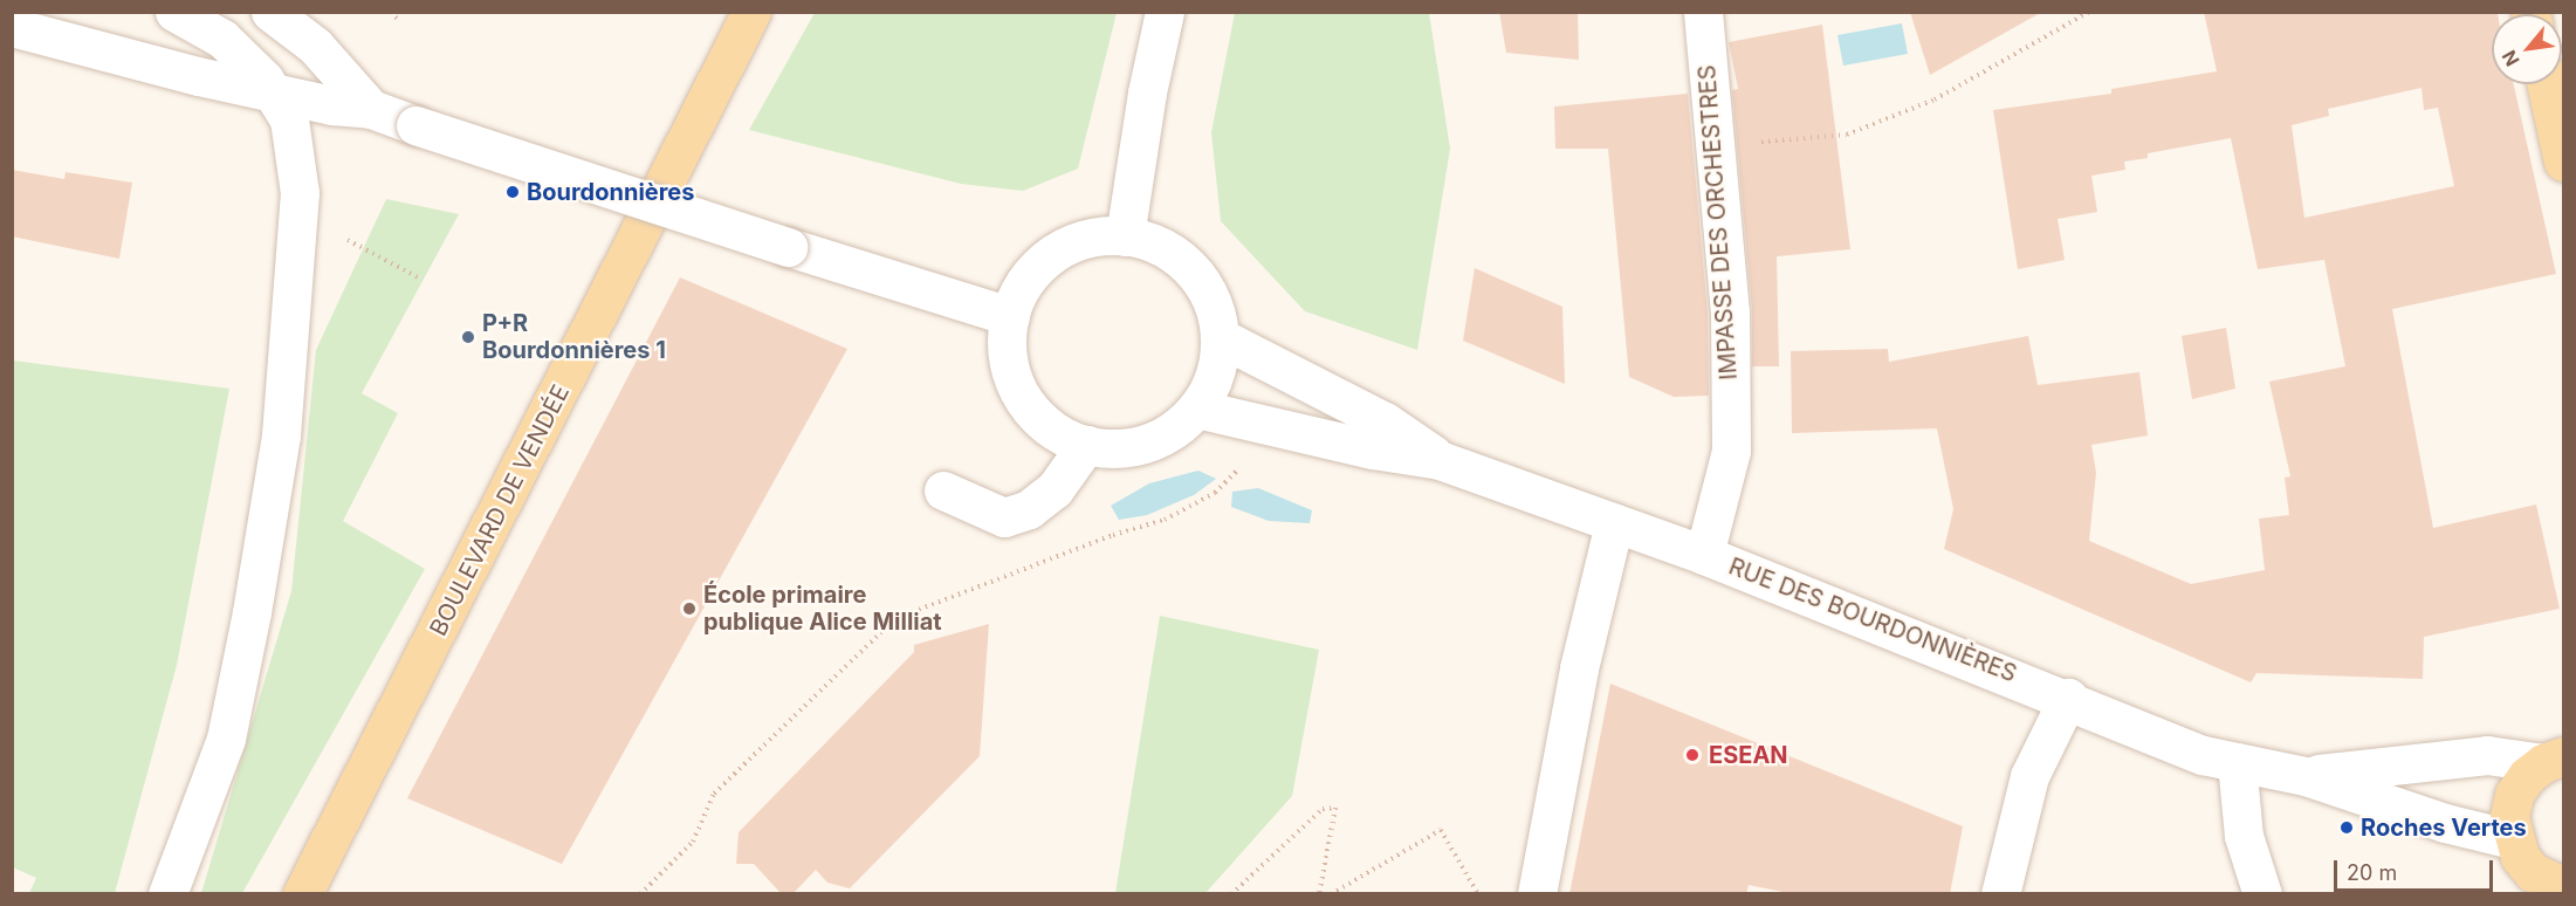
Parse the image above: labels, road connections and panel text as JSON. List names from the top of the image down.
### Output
{
  "streets": {
    "main road": ["BOULEVARD DE VENDÉE"],
    "street": ["IMPASSE DES ORCHESTRES", "RUE DES BOURDONNIÈRES"]
  },
  "crossings": [
    ["IMPASSE DES ORCHESTRES", "RUE DES BOURDONNIÈRES"]
  ],
  "places": [
    "Bourdonnières",
    "P+R Bourdonnières 1",
    "École primaire publique Alice Milliat",
    "ESEAN",
    "Roches Vertes"
  ],
  "scale_bar": "20 m",
  "north": "bottom left"
}
